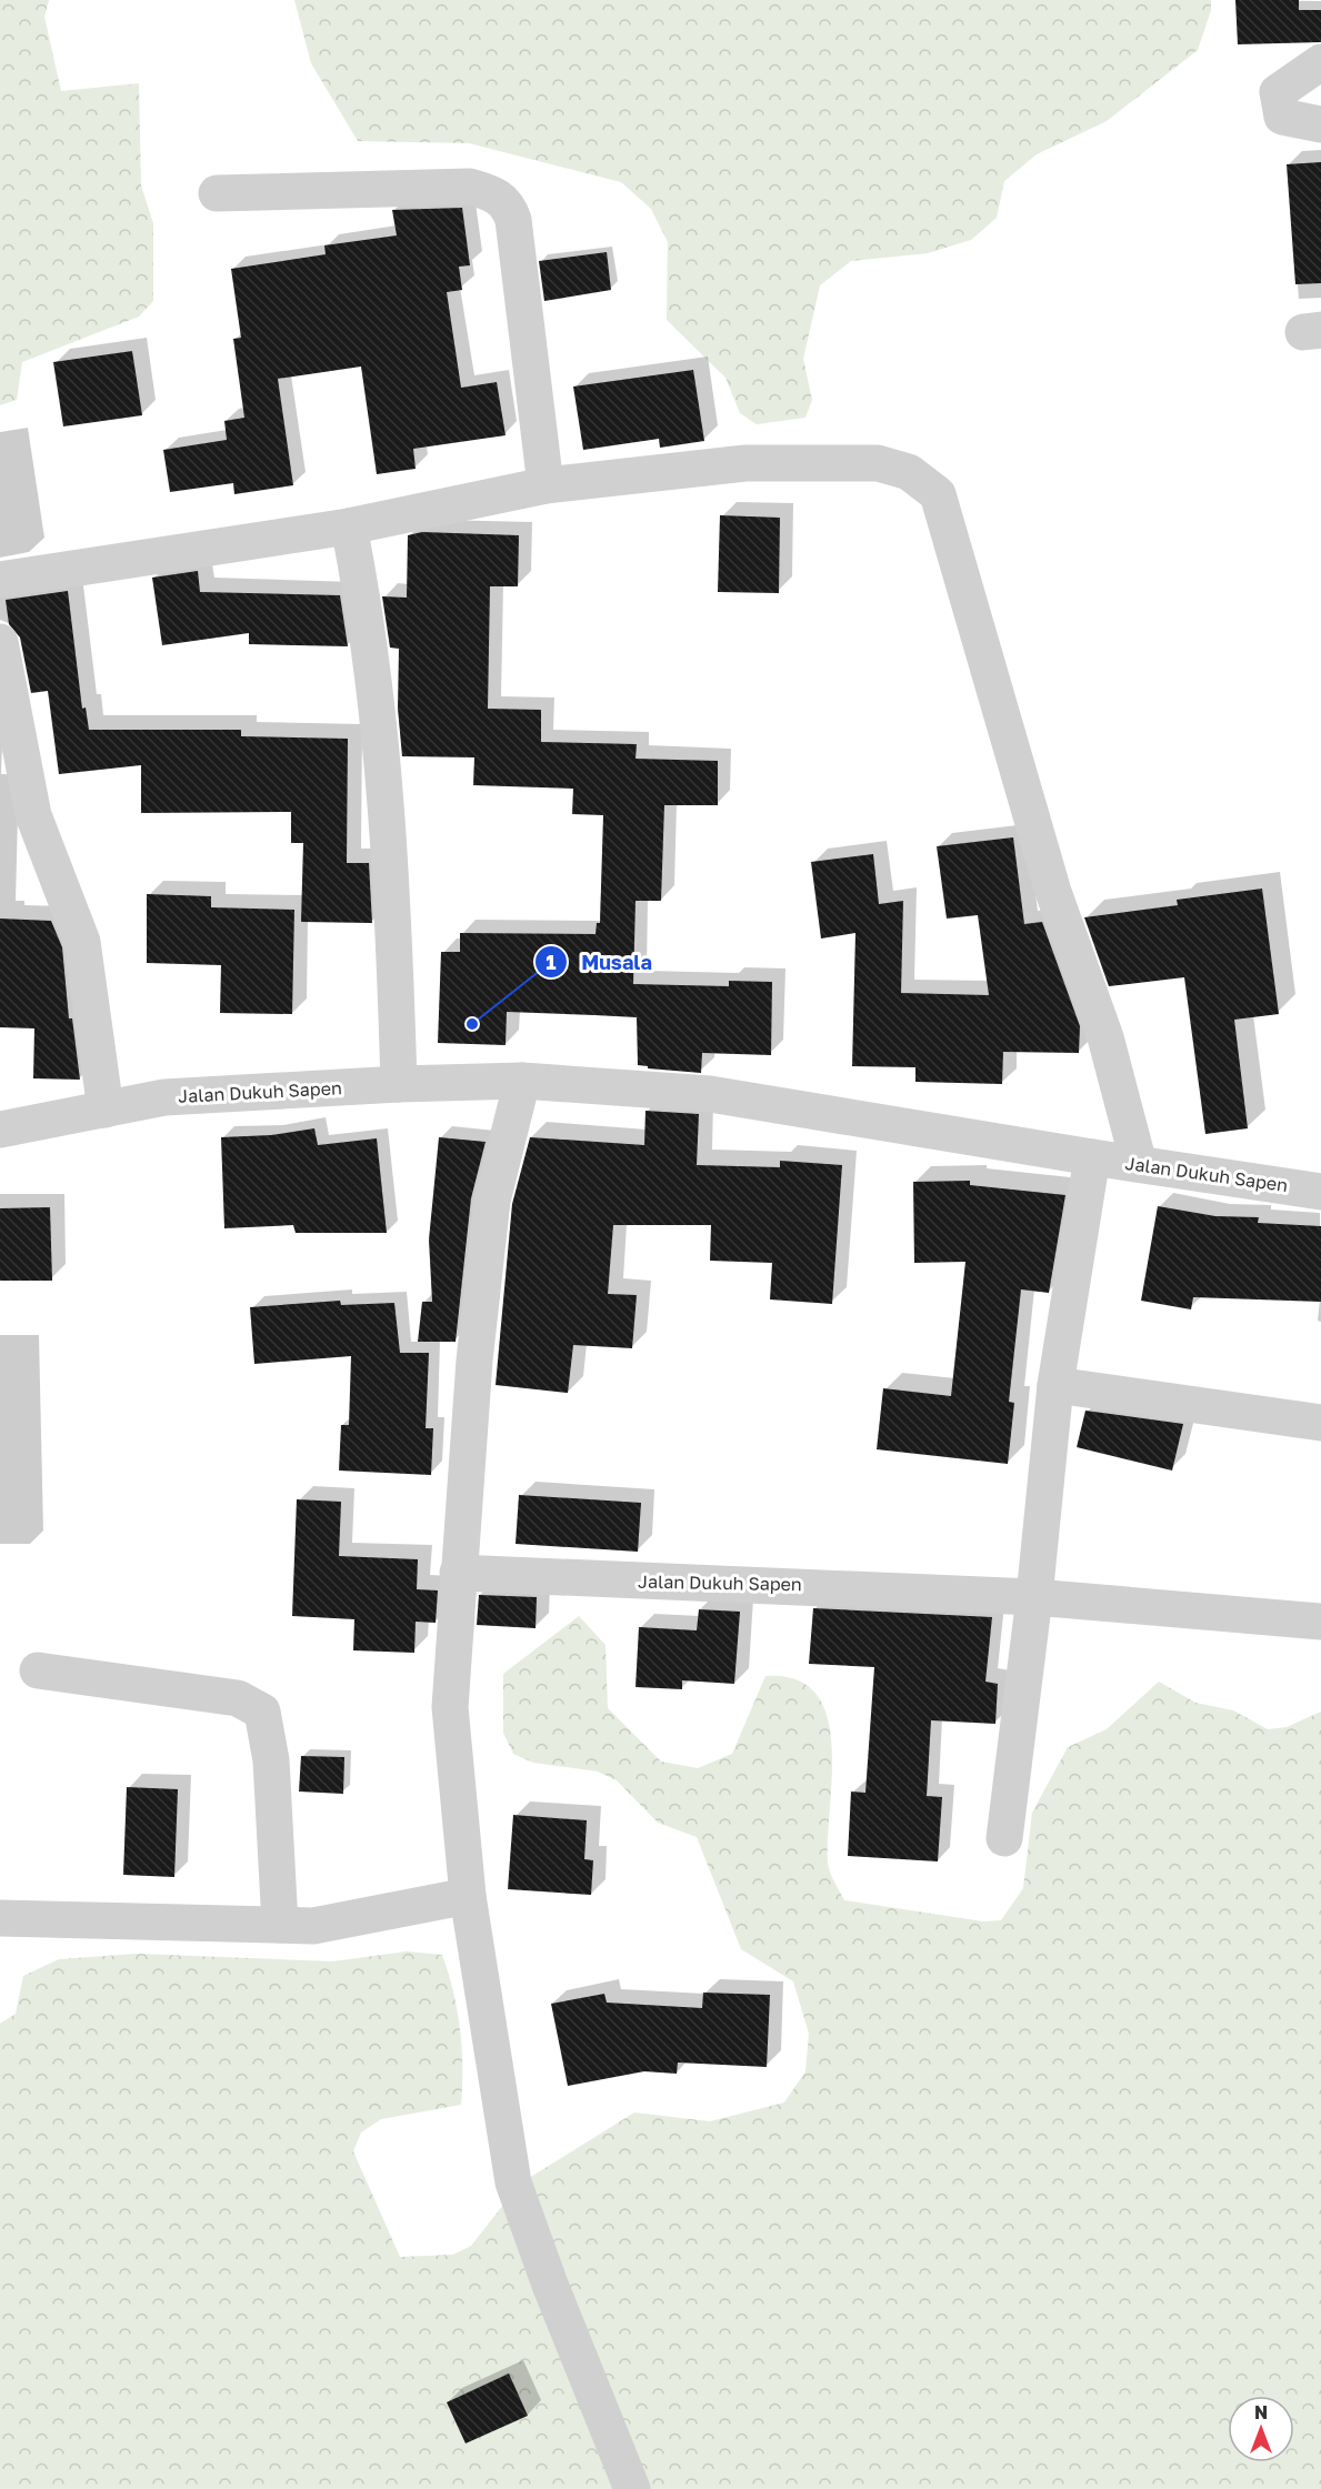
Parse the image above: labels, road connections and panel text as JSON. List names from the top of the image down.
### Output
{
  "streets": {
    "street": ["Jalan Dukuh Sapen"]
  },
  "places": ["Musala"],
  "north": "top"
}
